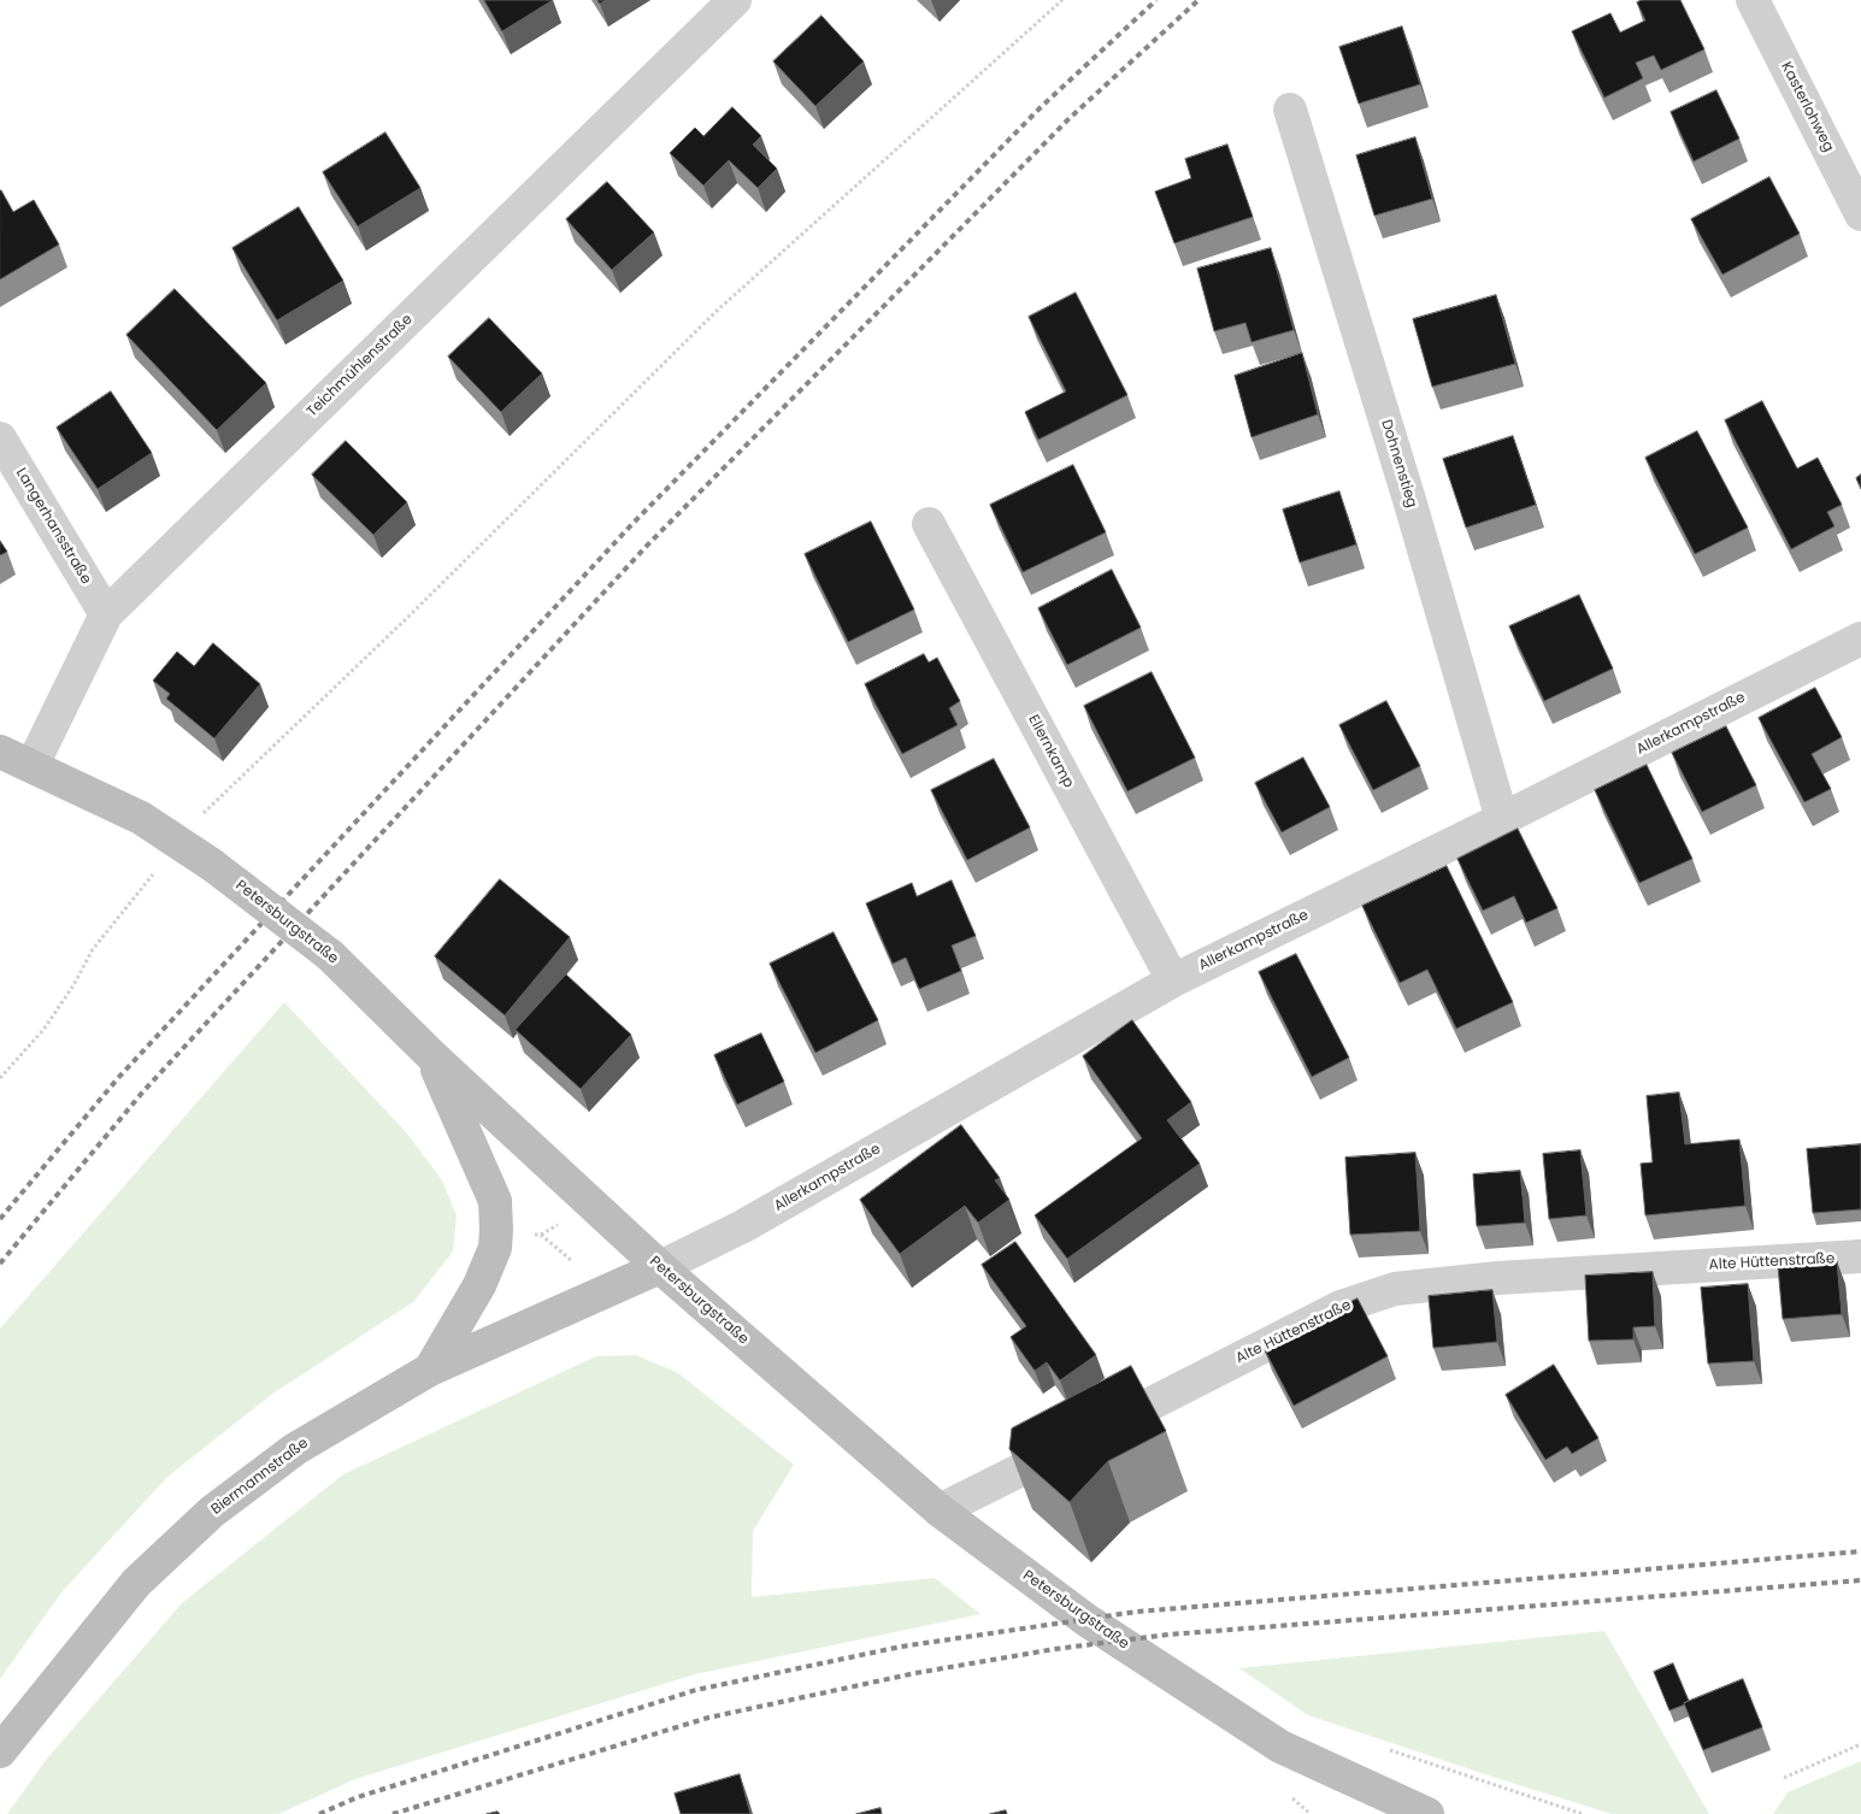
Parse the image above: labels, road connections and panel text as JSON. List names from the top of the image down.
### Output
{
  "streets": {
    "main road": ["Petersburgstraße", "Biermannstraße"],
    "street": [
      "Kasterlohweg",
      "Teichmühlenstraße",
      "Dohnenstieg",
      "Langerhansstraße",
      "Allerkampstraße",
      "Ellernkamp",
      "Alte Hüttenstraße"
    ]
  },
  "crossings": [
    ["Teichmühlenstraße", "Langerhansstraße"],
    ["Teichmühlenstraße", "Petersburgstraße"],
    ["Dohnenstieg", "Allerkampstraße"],
    ["Allerkampstraße", "Ellernkamp"],
    ["Allerkampstraße", "Petersburgstraße"],
    ["Allerkampstraße", "Biermannstraße"],
    ["Petersburgstraße", "Alte Hüttenstraße"],
    ["Petersburgstraße", "Biermannstraße"]
  ]
}
